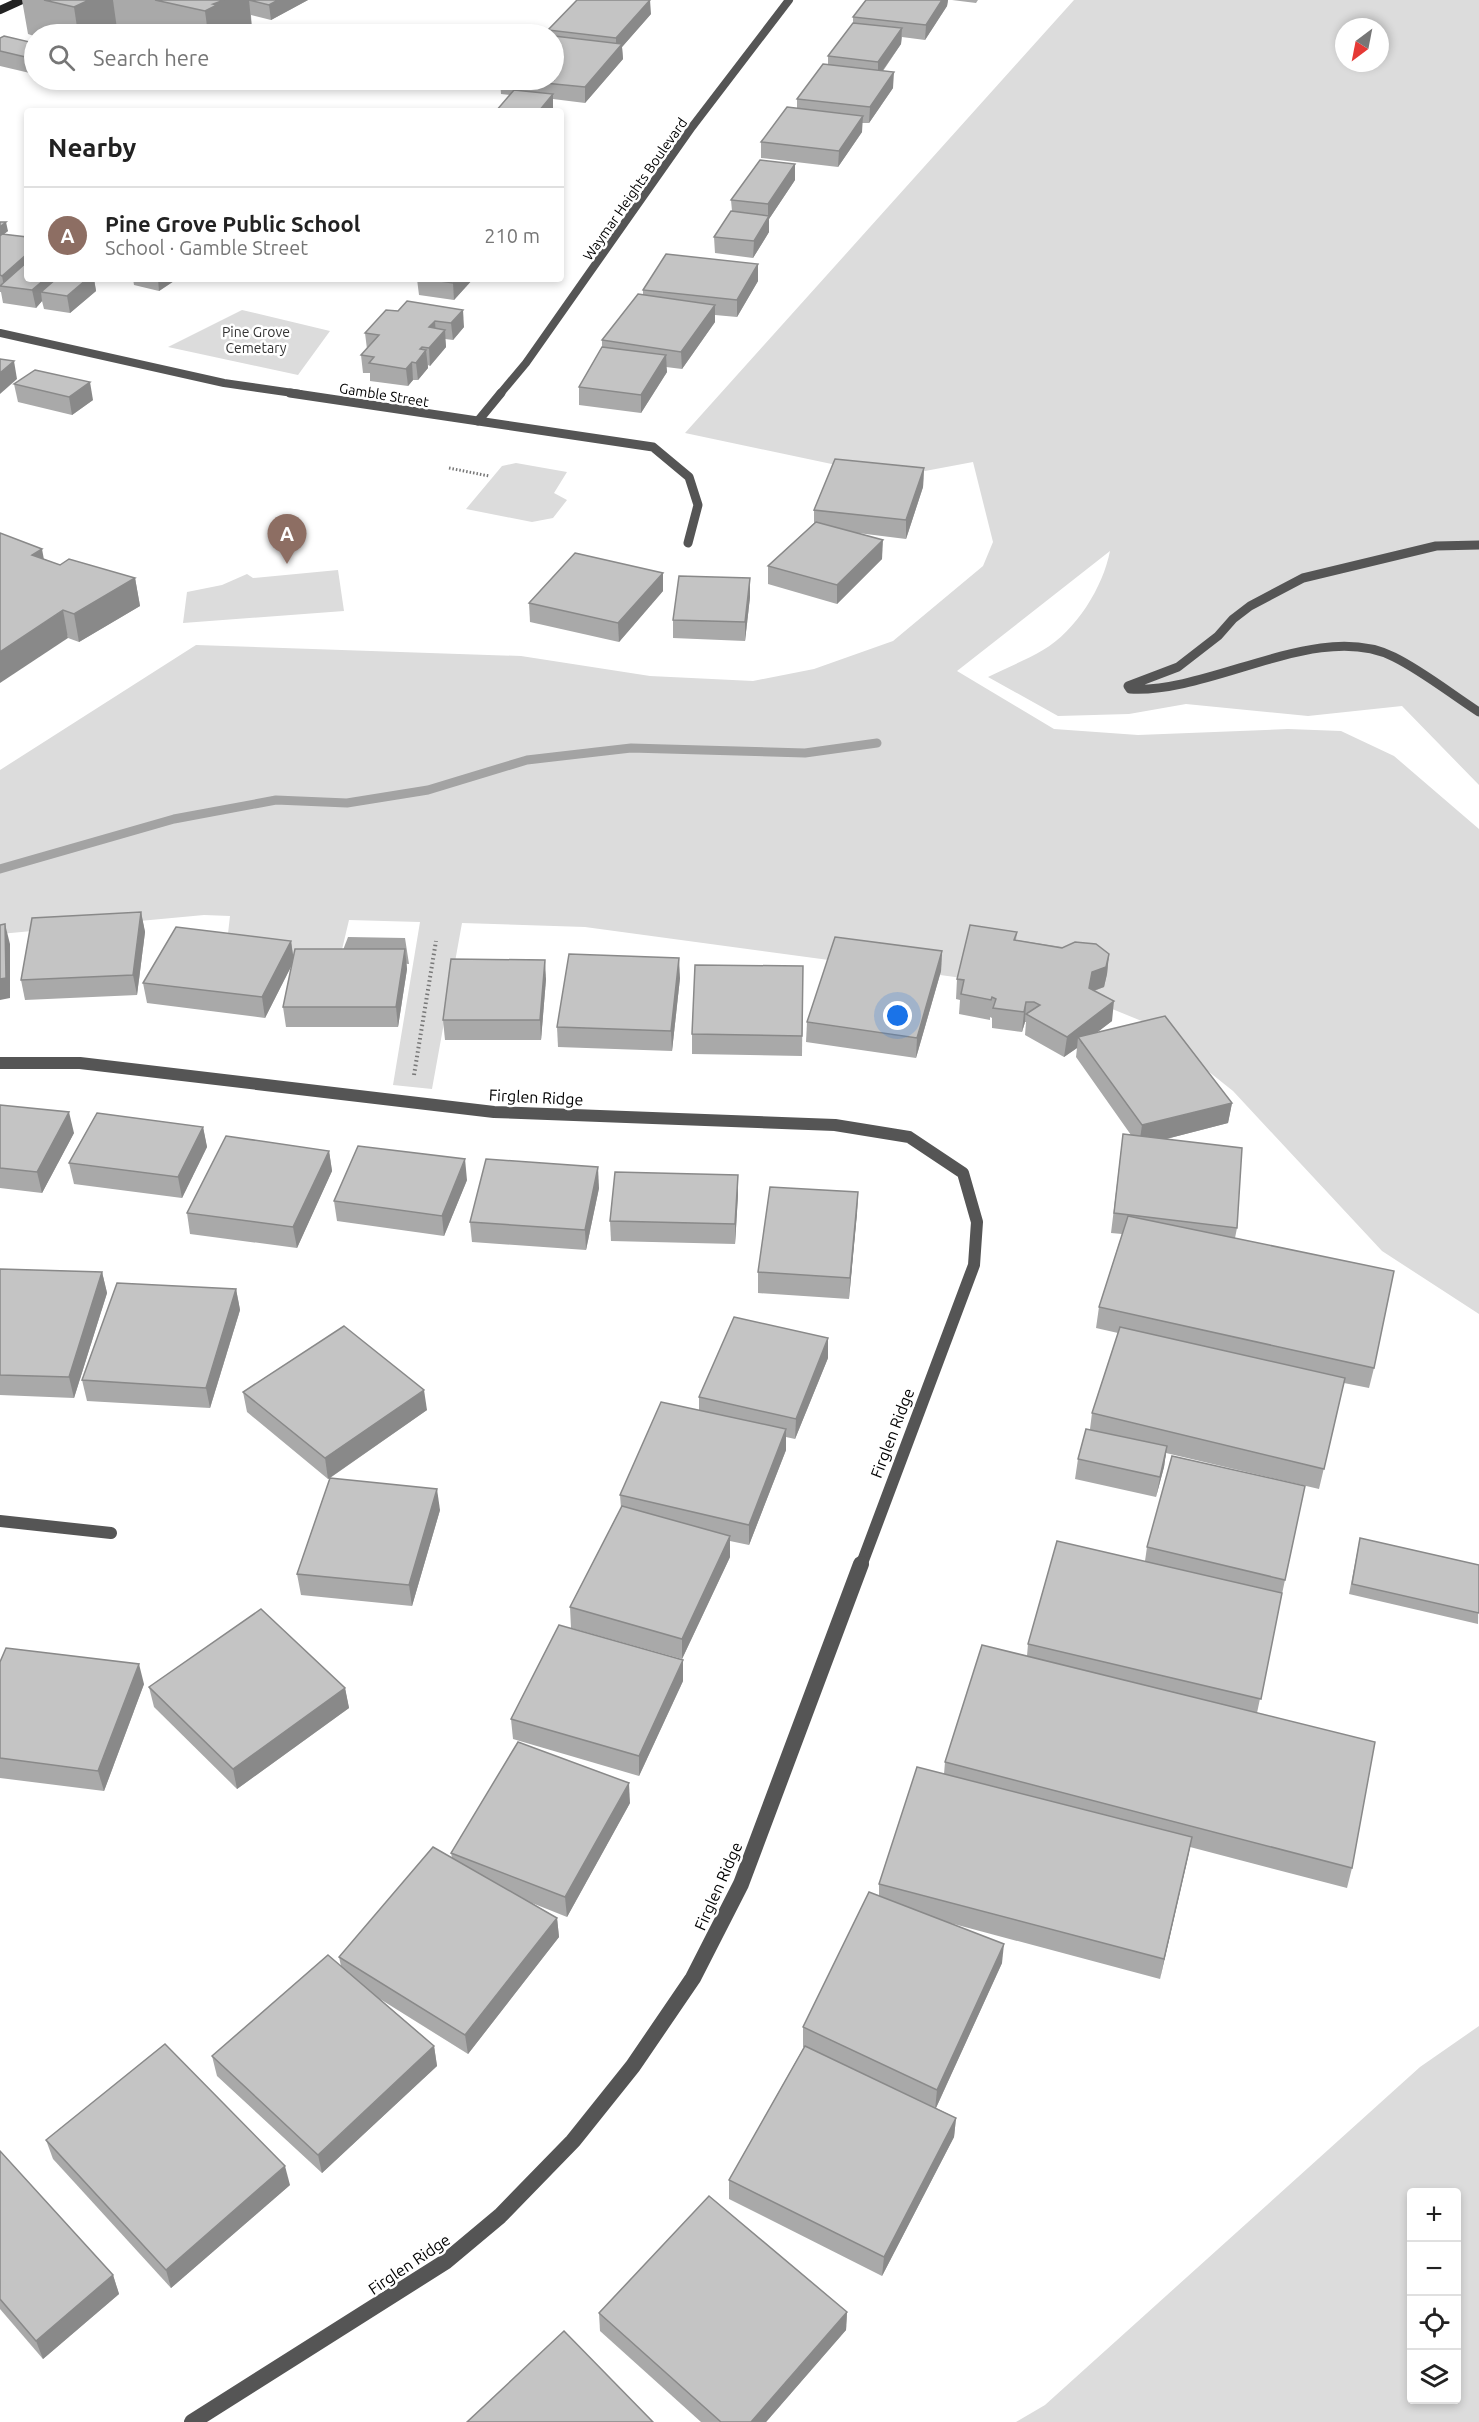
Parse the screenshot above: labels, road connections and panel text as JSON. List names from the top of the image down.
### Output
{
  "streets": {
    "street": ["Waymar Heights Boulevard", "Gamble Street", "Firglen Ridge"]
  },
  "crossings": [
    ["Waymar Heights Boulevard", "Gamble Street"]
  ],
  "parks": ["Pine Grove Cemetary"],
  "north": "bottom left",
  "page": {
    "search": "Search here",
    "heading": "Nearby",
    "list": [
      {
        "mark": "A",
        "name": "Pine Grove Public School",
        "note": "School · Gamble Street",
        "value": "210 m"
      }
    ],
    "pins": "A",
    "map_buttons": ["+", "−"]
  }
}
